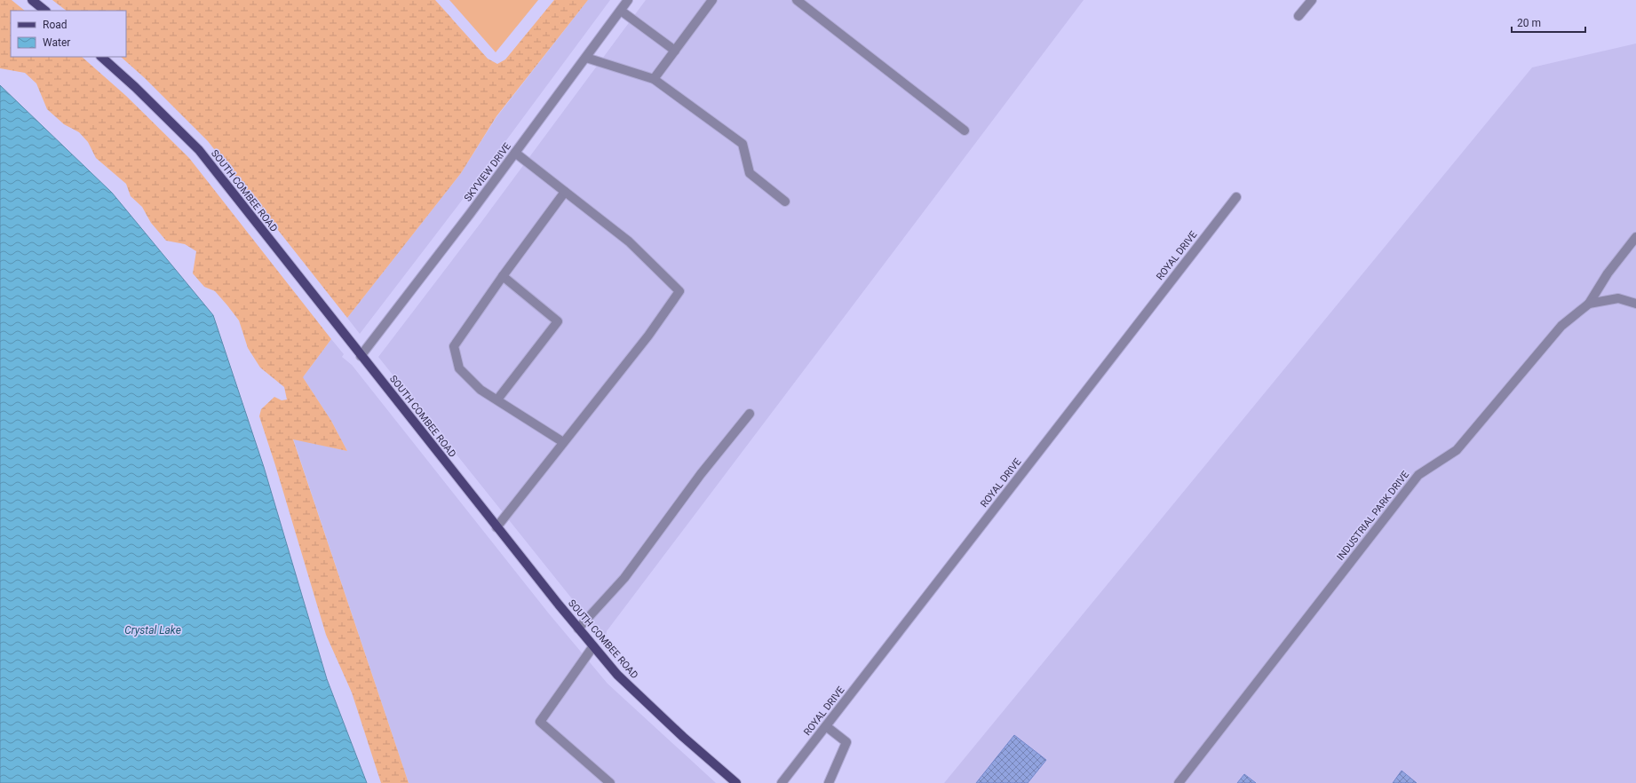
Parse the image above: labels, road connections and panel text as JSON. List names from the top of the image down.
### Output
{
  "streets": {
    "main road": ["SOUTH COMBEE ROAD"],
    "street": ["SKYVIEW DRIVE", "ROYAL DRIVE", "INDUSTRIAL PARK DRIVE"]
  },
  "crossings": [
    ["SKYVIEW DRIVE", "SOUTH COMBEE ROAD"]
  ],
  "water": ["Crystal Lake"],
  "legend": ["Road", "Water"],
  "scale_bar": "20 m"
}
